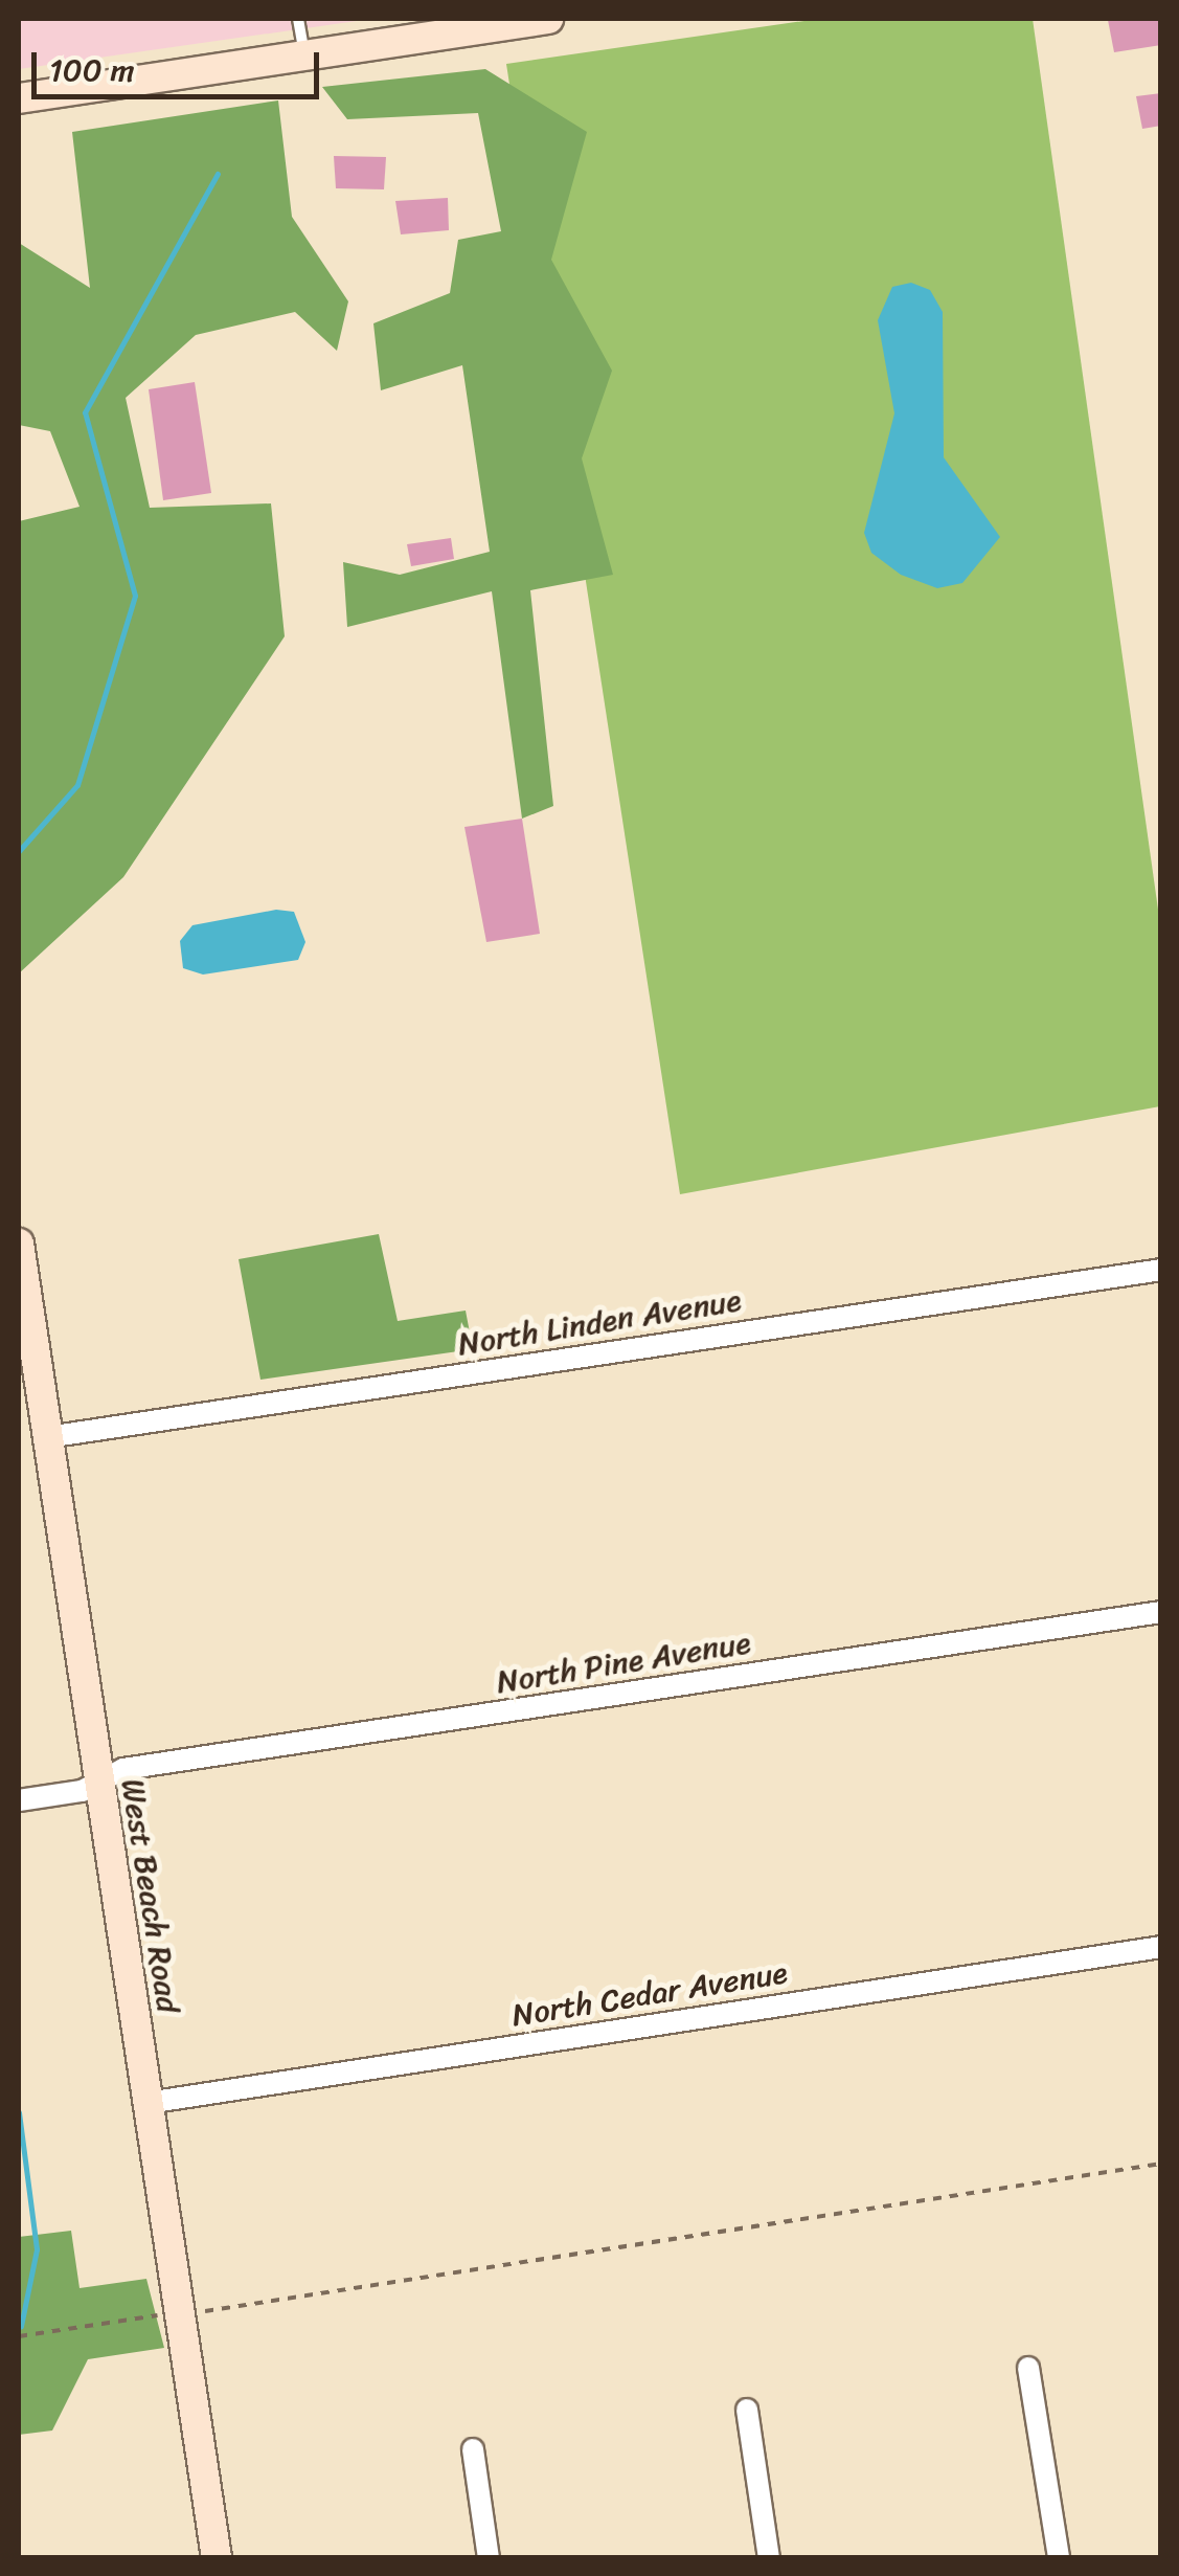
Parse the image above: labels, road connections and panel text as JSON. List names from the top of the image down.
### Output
{
  "streets": {
    "street": [
      "North Linden Avenue",
      "North Pine Avenue",
      "West Beach Road",
      "North Cedar Avenue"
    ]
  },
  "crossings": [
    ["North Linden Avenue", "West Beach Road"],
    ["North Pine Avenue", "West Beach Road"],
    ["West Beach Road", "North Cedar Avenue"]
  ],
  "scale_bar": "100 m"
}
